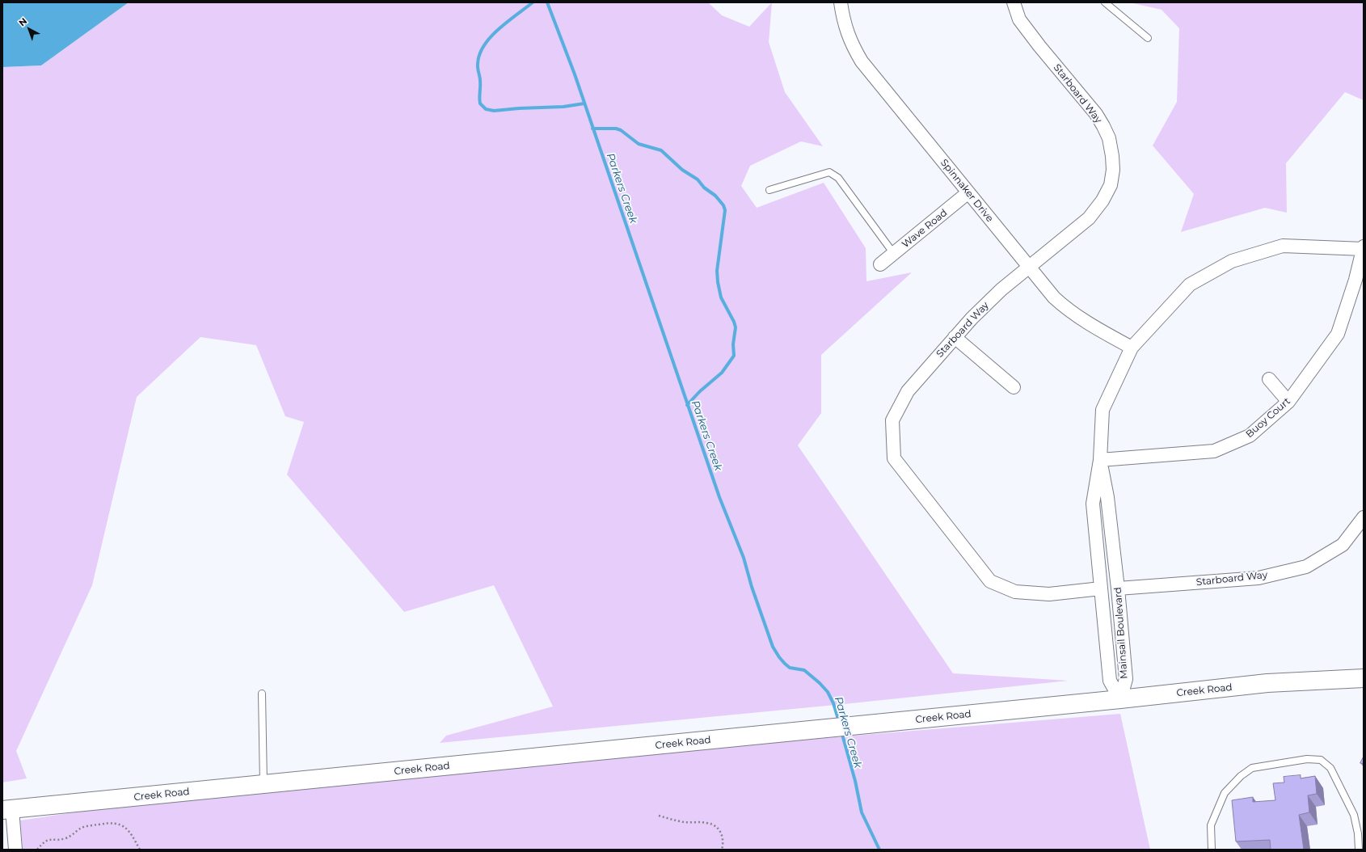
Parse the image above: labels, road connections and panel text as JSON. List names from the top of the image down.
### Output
{
  "streets": {
    "main road": ["Creek Road"],
    "street": [
      "Starboard Way",
      "Spinnaker Drive",
      "Wave Road",
      "Buoy Court",
      "Mainsail Boulevard"
    ]
  },
  "crossings": [
    ["Starboard Way", "Spinnaker Drive"],
    ["Starboard Way", "Mainsail Boulevard"],
    ["Spinnaker Drive", "Wave Road"],
    ["Spinnaker Drive", "Mainsail Boulevard"],
    ["Buoy Court", "Mainsail Boulevard"],
    ["Mainsail Boulevard", "Creek Road"]
  ],
  "water": ["Parkers Creek"],
  "north": "top left"
}
